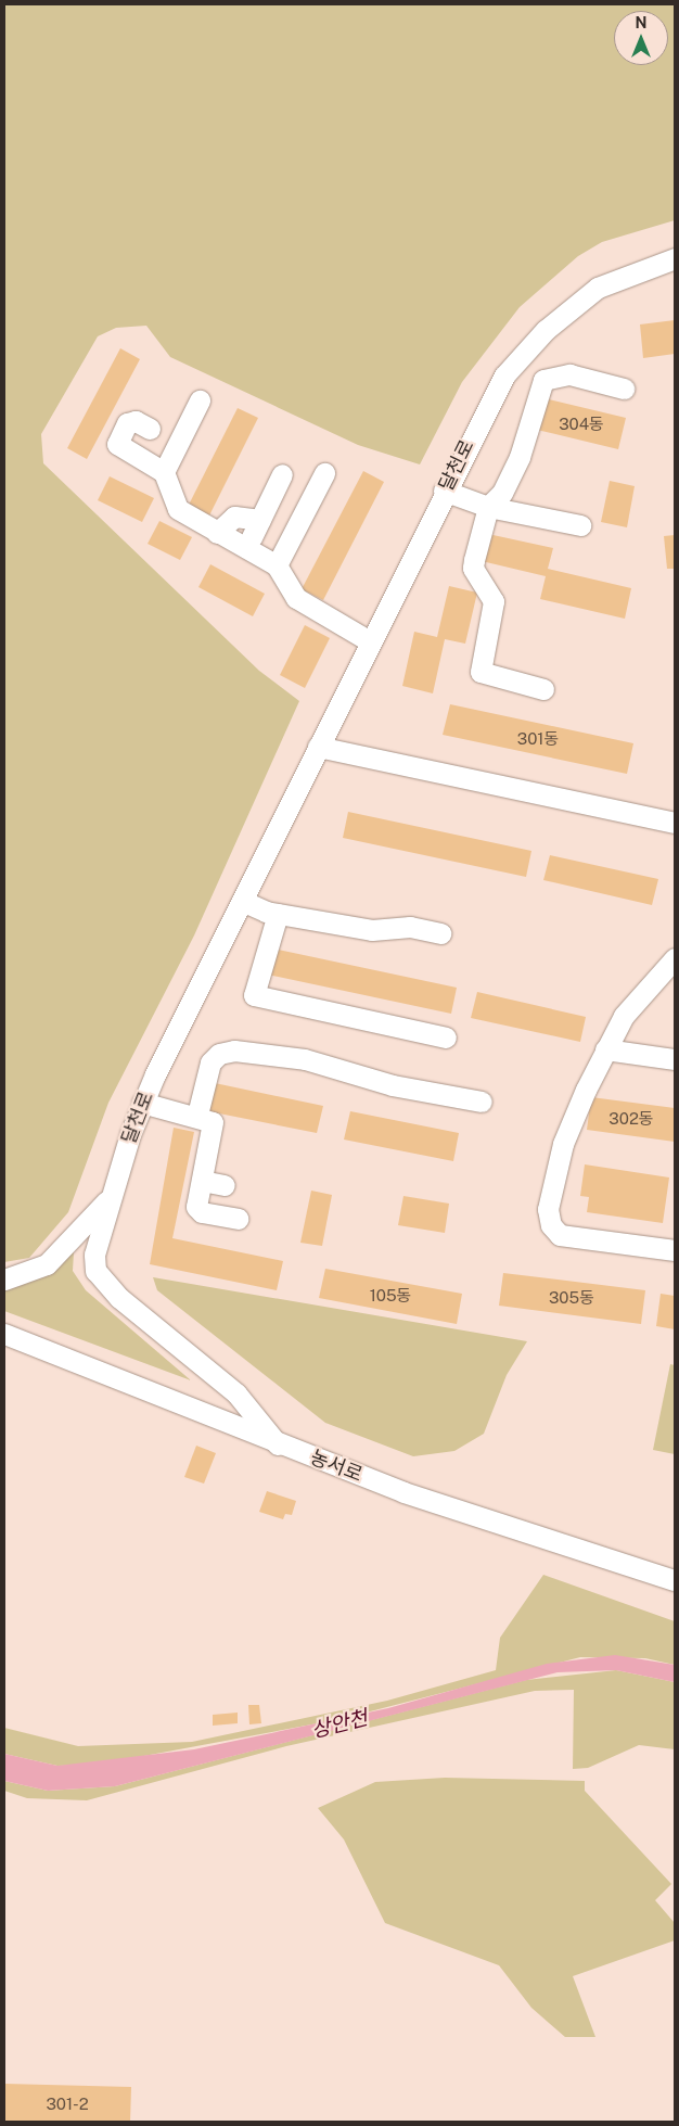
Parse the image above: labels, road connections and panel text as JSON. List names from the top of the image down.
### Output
{
  "streets": {
    "street": ["달천로", "농서로"]
  },
  "crossings": [
    ["달천로", "농서로"]
  ],
  "water": ["상안천"],
  "house_numbers": [
    "304동",
    "301동",
    "302동",
    "105동",
    "305동",
    "301-2"
  ],
  "north": "top"
}
